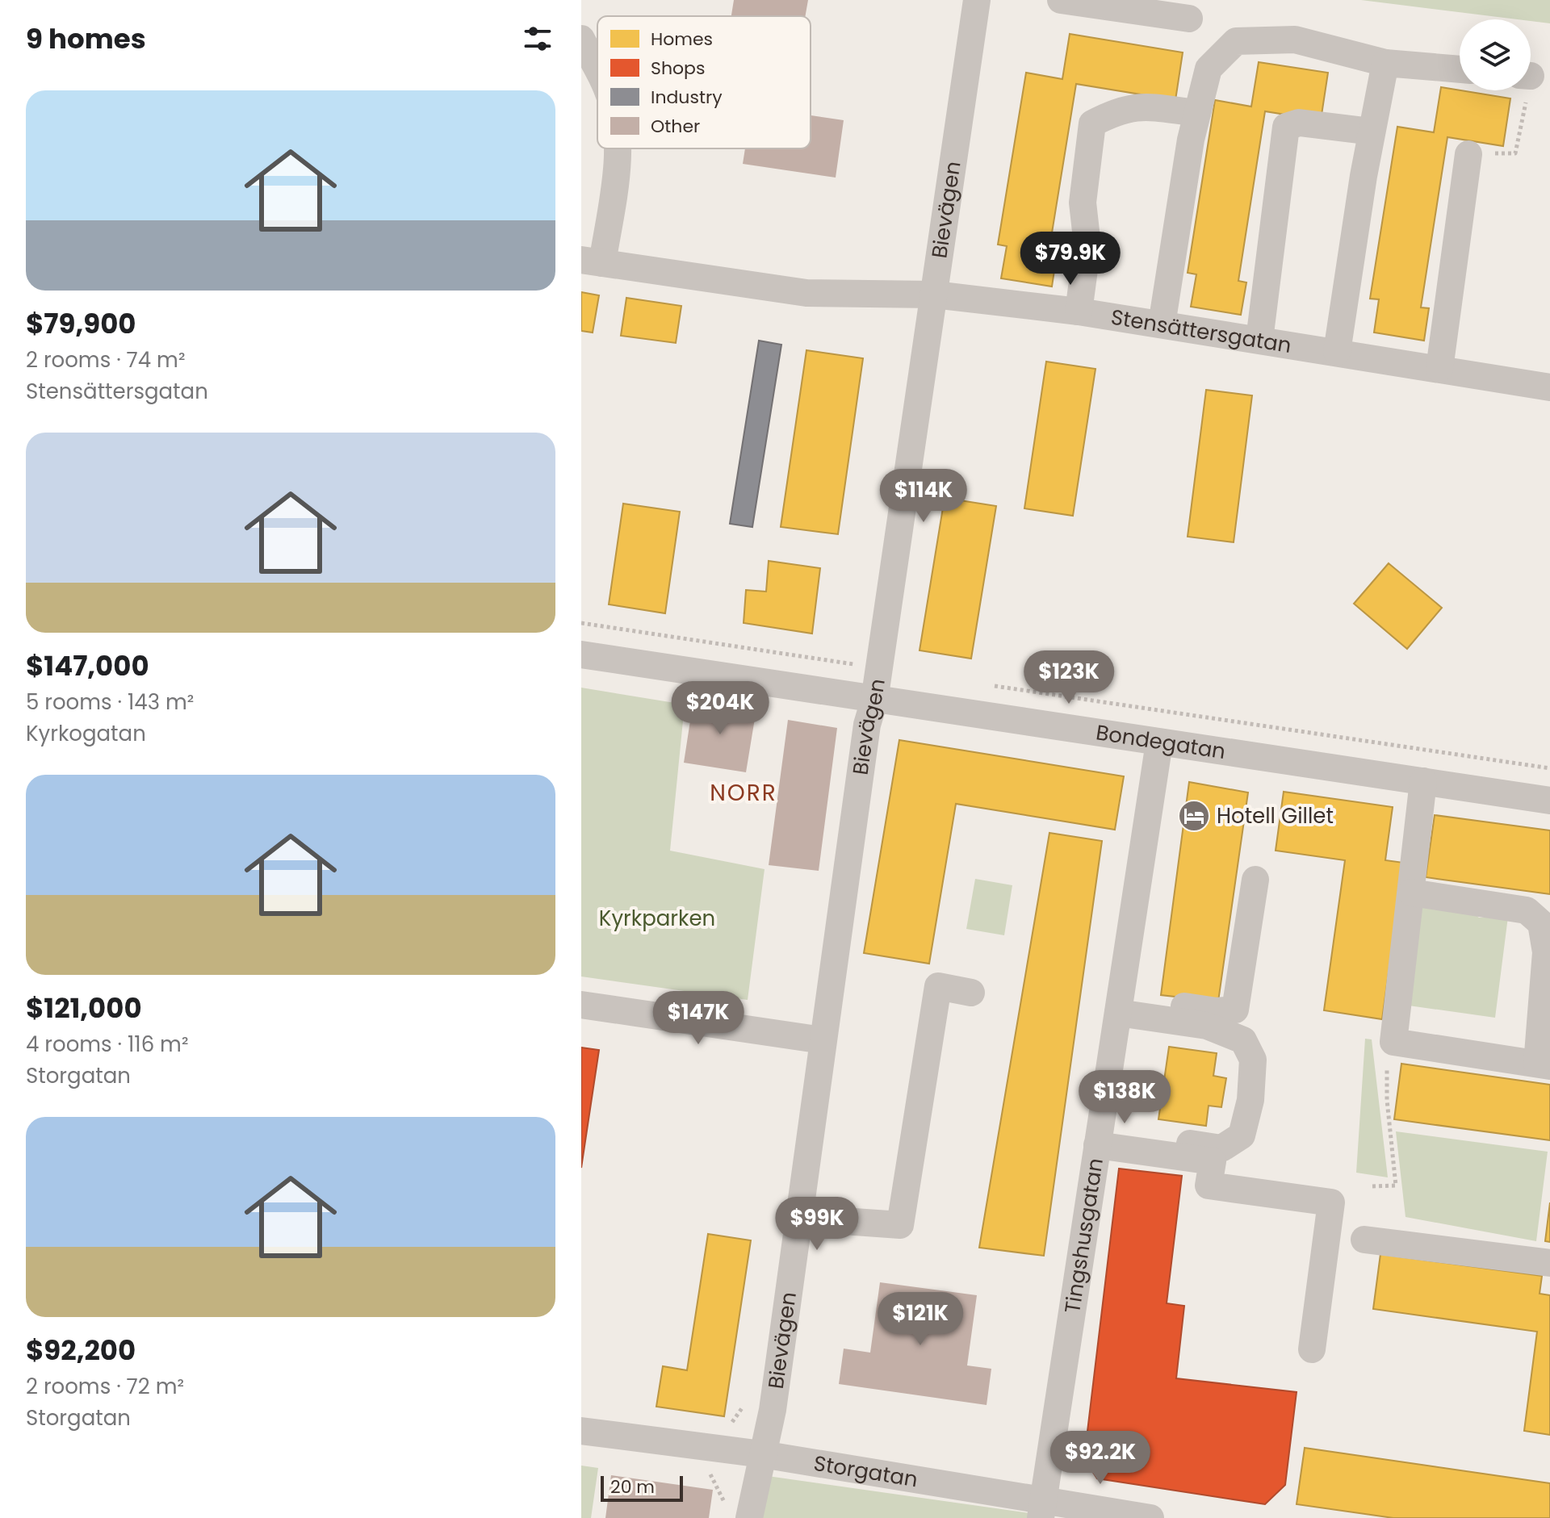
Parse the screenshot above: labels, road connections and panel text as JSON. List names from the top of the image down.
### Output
{
  "streets": {
    "street": [
      "Bievägen",
      "Stensättersgatan",
      "Bondegatan",
      "Tingshusgatan",
      "Storgatan"
    ]
  },
  "crossings": [
    ["Bievägen", "Stensättersgatan"],
    ["Bievägen", "Bondegatan"],
    ["Bievägen", "Storgatan"],
    ["Bondegatan", "Tingshusgatan"],
    ["Tingshusgatan", "Storgatan"]
  ],
  "districts": ["NORR"],
  "parks": ["Kyrkparken"],
  "places": {
    "hotel": ["Hotell Gillet"]
  },
  "legend": [
    "Homes",
    "Shops",
    "Industry",
    "Other"
  ],
  "scale_bar": "20 m",
  "page": {
    "heading": "9 homes",
    "list": [
      {
        "name": "$79,900",
        "note": "2 rooms · 74 m² · Stensättersgatan"
      },
      {
        "name": "$147,000",
        "note": "5 rooms · 143 m² · Kyrkogatan"
      },
      {
        "name": "$121,000",
        "note": "4 rooms · 116 m² · Storgatan"
      },
      {
        "name": "$92,200",
        "note": "2 rooms · 72 m² · Storgatan"
      }
    ],
    "price": [
      "$79.9K",
      "$114K",
      "$123K",
      "$204K",
      "$147K",
      "$138K",
      "$99K",
      "$121K",
      "$92.2K"
    ],
    "scale": "20 m"
  }
}
